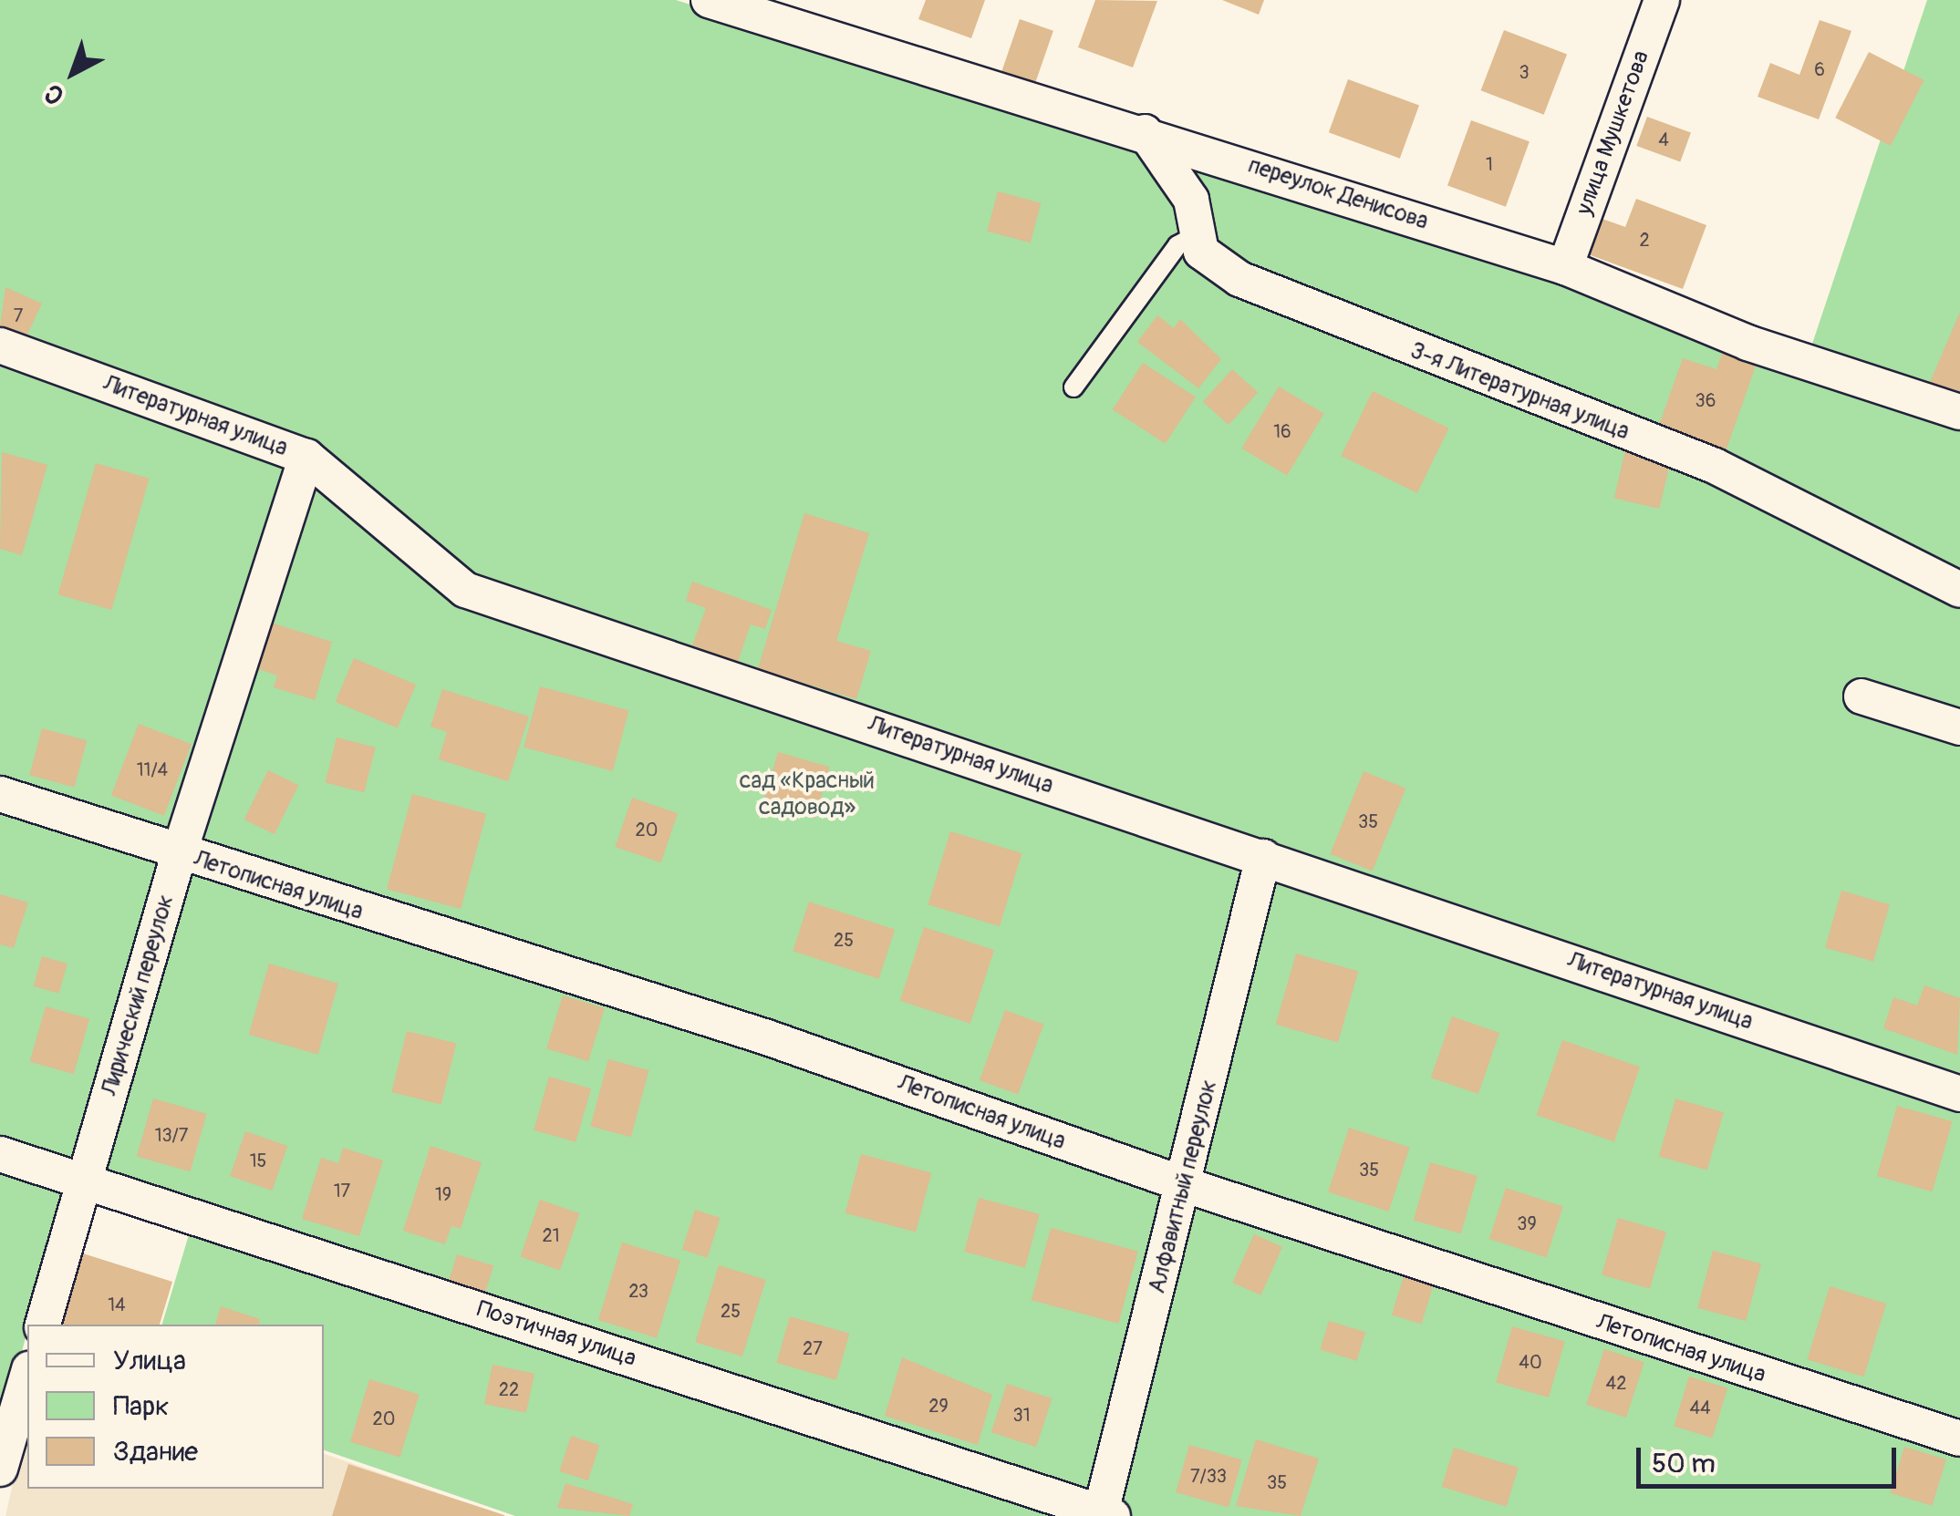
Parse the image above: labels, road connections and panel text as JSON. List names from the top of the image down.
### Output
{
  "streets": {
    "street": [
      "улица Мушкетова",
      "переулок Денисова",
      "3-я Литературная улица",
      "Литературная улица",
      "Летописная улица",
      "Лирический переулок",
      "Алфавитный переулок",
      "Поэтичная улица"
    ]
  },
  "crossings": [
    ["улица Мушкетова", "переулок Денисова"],
    ["переулок Денисова", "3-я Литературная улица"],
    ["Литературная улица", "Лирический переулок"],
    ["Литературная улица", "Алфавитный переулок"],
    ["Летописная улица", "Лирический переулок"],
    ["Летописная улица", "Алфавитный переулок"],
    ["Лирический переулок", "Поэтичная улица"],
    ["Алфавитный переулок", "Поэтичная улица"]
  ],
  "parks": ["сад «Красный садовод»"],
  "house_numbers": [
    "6",
    "3",
    "4",
    "1",
    "2",
    "7",
    "36",
    "16",
    "11/4",
    "35",
    "20",
    "25",
    "13/7",
    "15",
    "35",
    "17",
    "19",
    "39",
    "21",
    "23",
    "14",
    "25",
    "27",
    "40",
    "42",
    "22",
    "29",
    "44",
    "31",
    "20",
    "7/33",
    "35"
  ],
  "legend": ["Улица", "Парк", "Здание"],
  "scale_bar": "50 m",
  "north": "bottom left"
}
